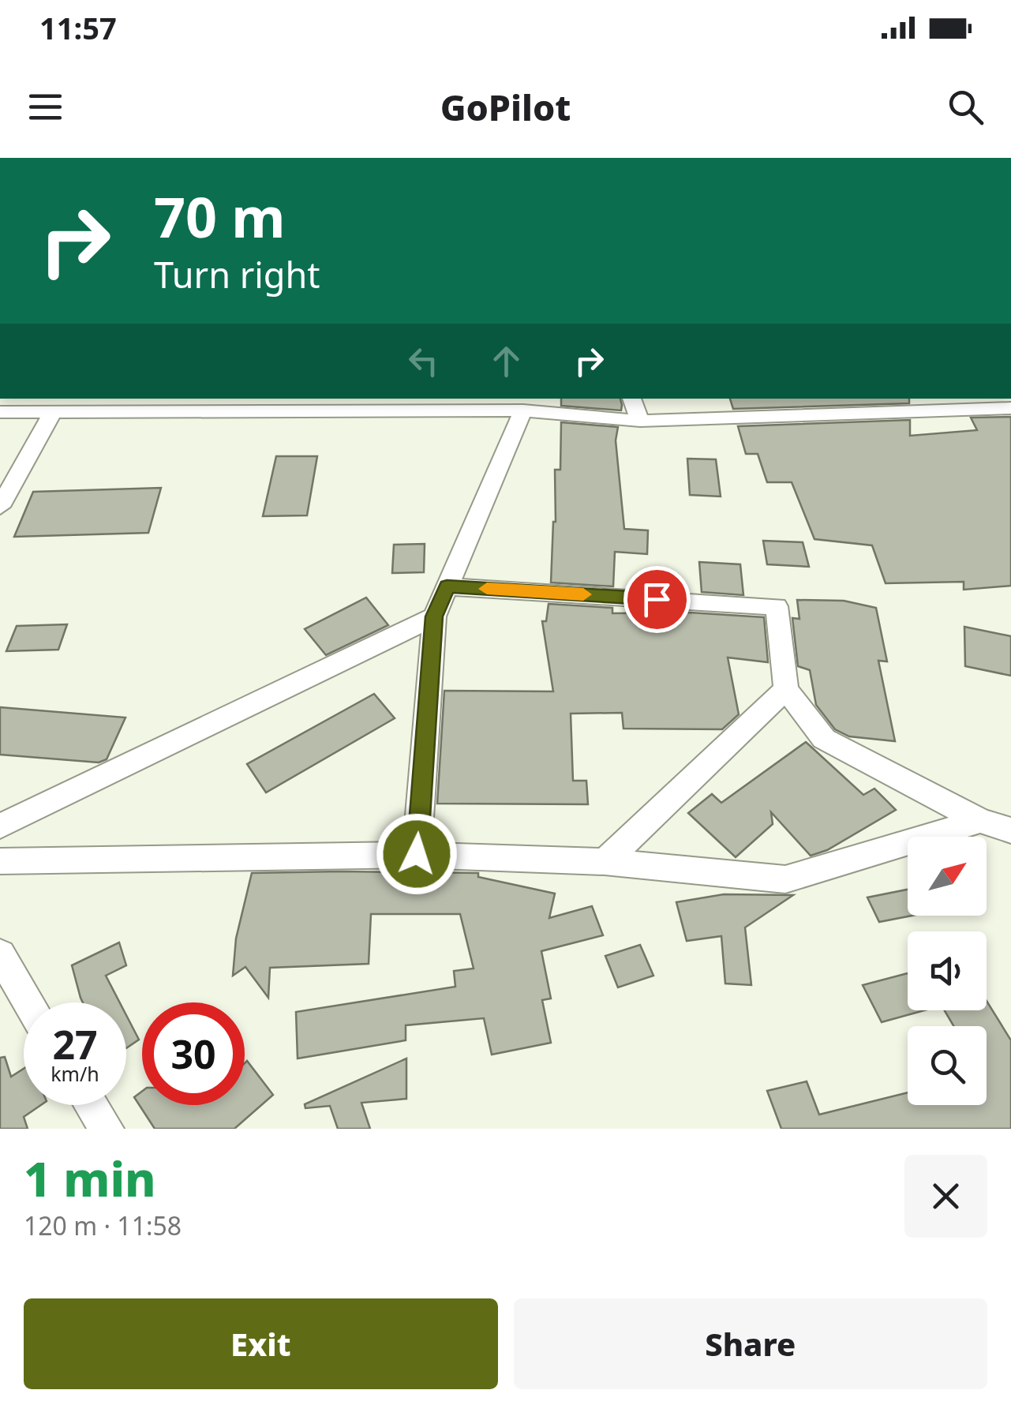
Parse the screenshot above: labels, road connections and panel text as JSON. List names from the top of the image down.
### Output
{
  "north": "top right",
  "page": {
    "status": "11:57",
    "header": "GoPilot",
    "turn": ["70 m", "Turn right"],
    "speed": "27 km/h",
    "limit": "30",
    "heading": ["1 min", "120 m · 11:58"],
    "buttons": ["Exit", "Share"]
  }
}
